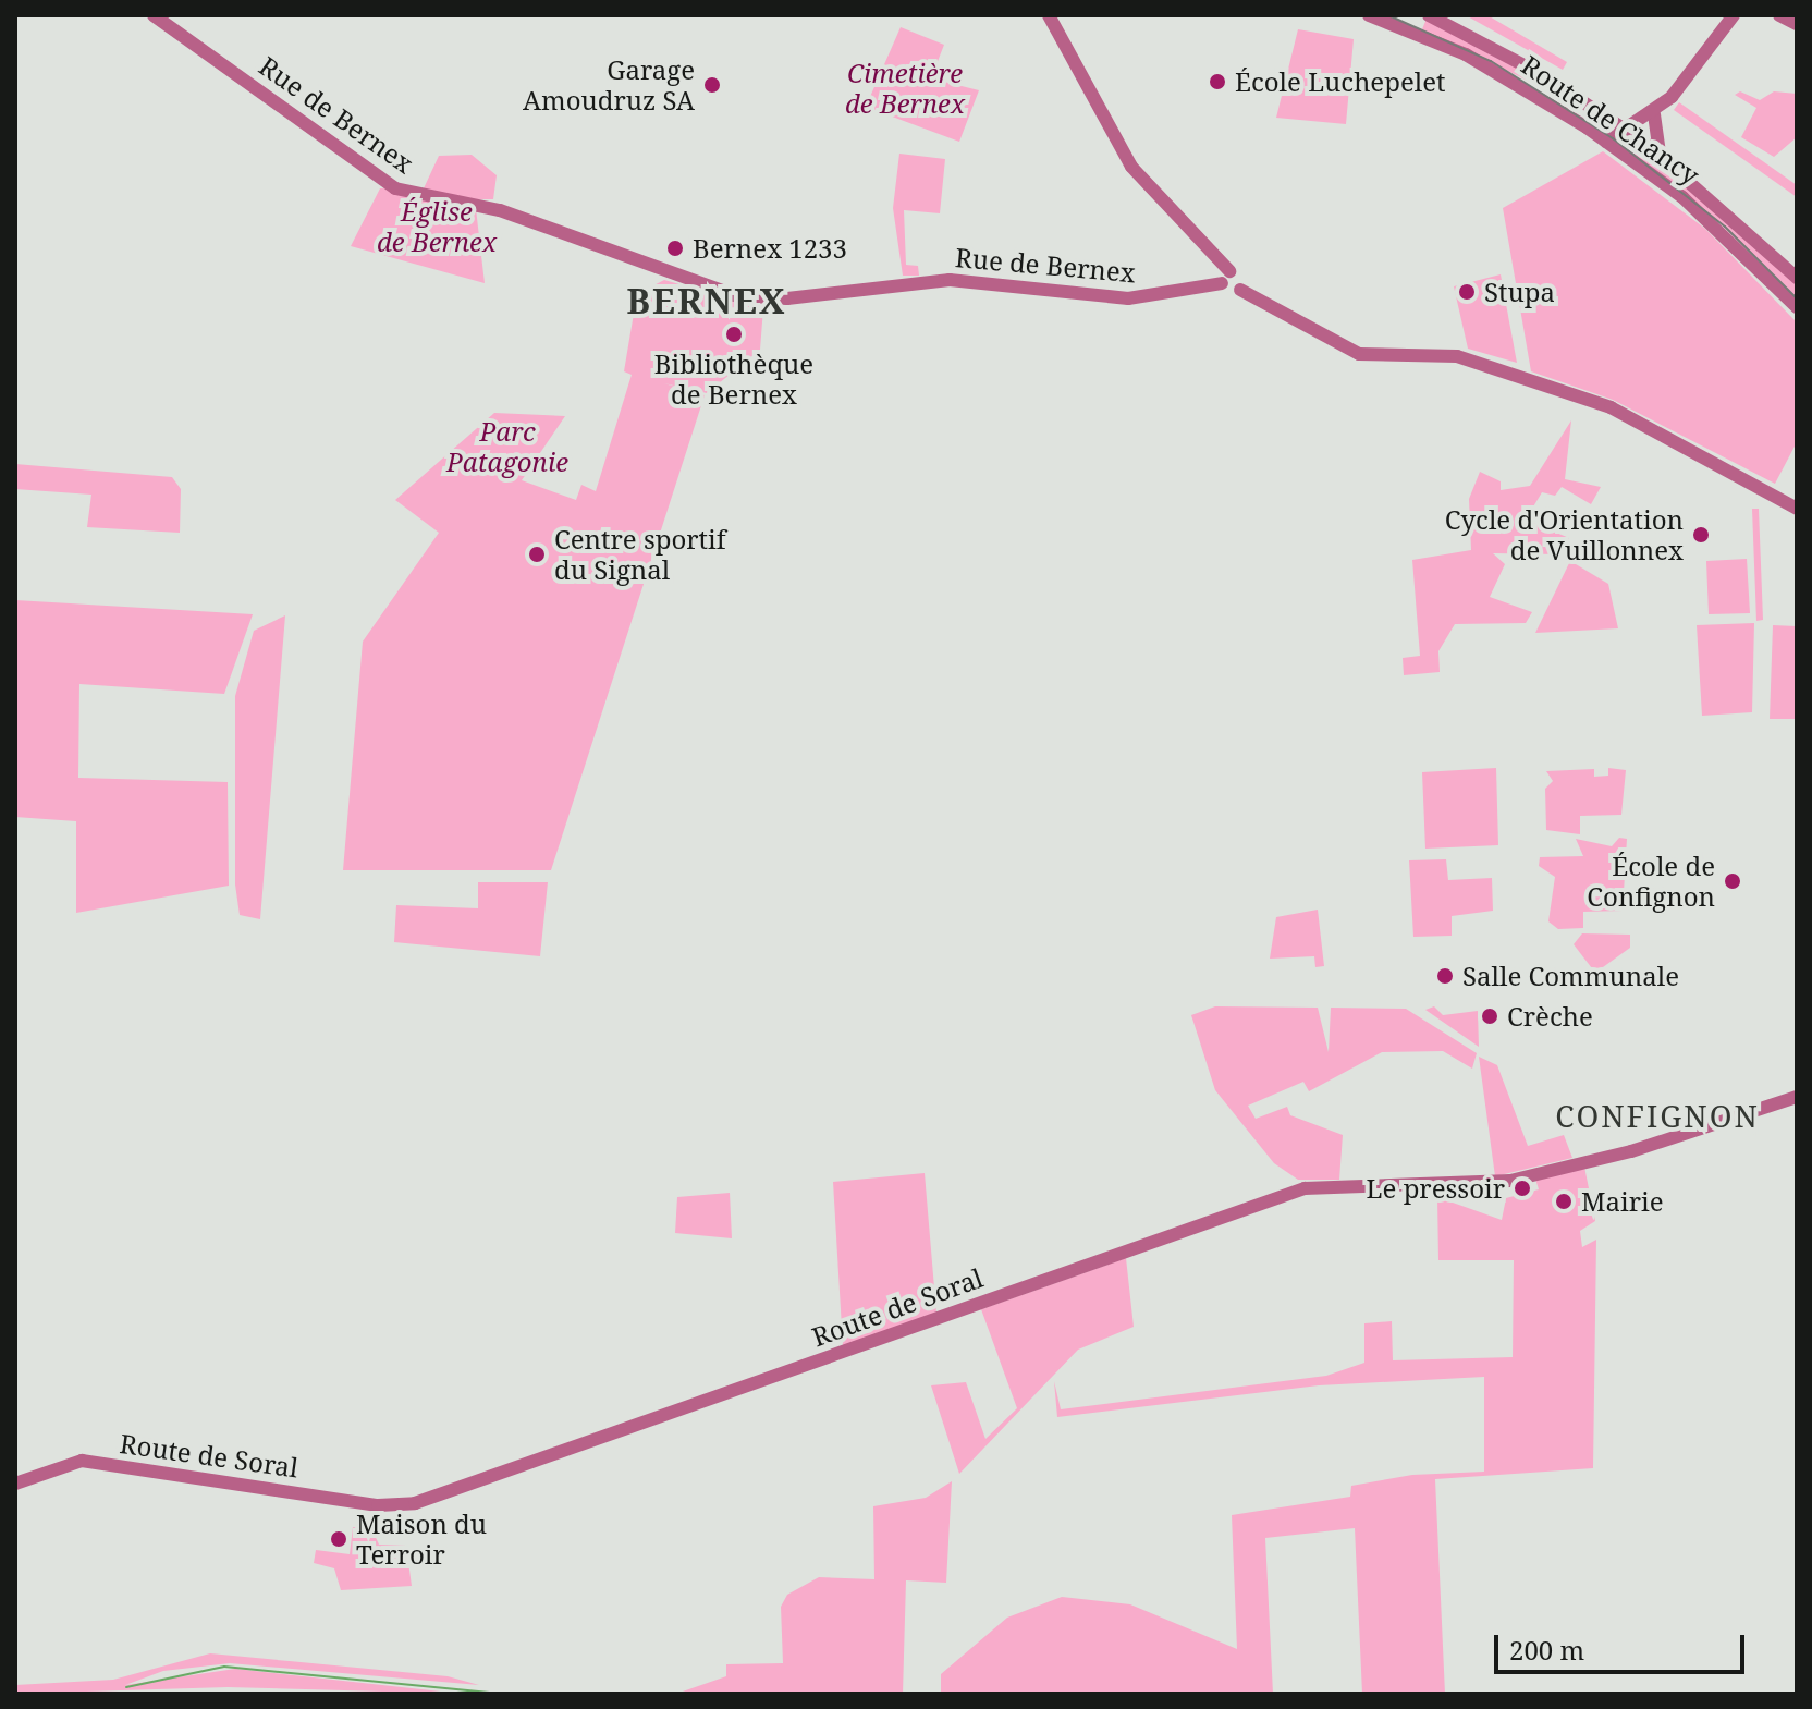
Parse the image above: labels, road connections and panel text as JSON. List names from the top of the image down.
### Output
{
  "streets": {
    "street": ["Rue de Bernex", "Route de Chancy", "Route de Soral"]
  },
  "districts": ["BERNEX", "CONFIGNON"],
  "parks": ["Cimetière de Bernex", "Église de Bernex", "Parc Patagonie"],
  "places": [
    "École Luchepelet",
    "Garage Amoudruz SA",
    "Bernex 1233",
    "Stupa",
    "Bibliothèque de Bernex",
    "Cycle d'Orientation de Vuillonnex",
    "Centre sportif du Signal",
    "École de Confignon",
    "Salle Communale",
    "Crèche",
    "Le pressoir",
    "Mairie",
    "Maison du Terroir"
  ],
  "scale_bar": "200 m"
}
